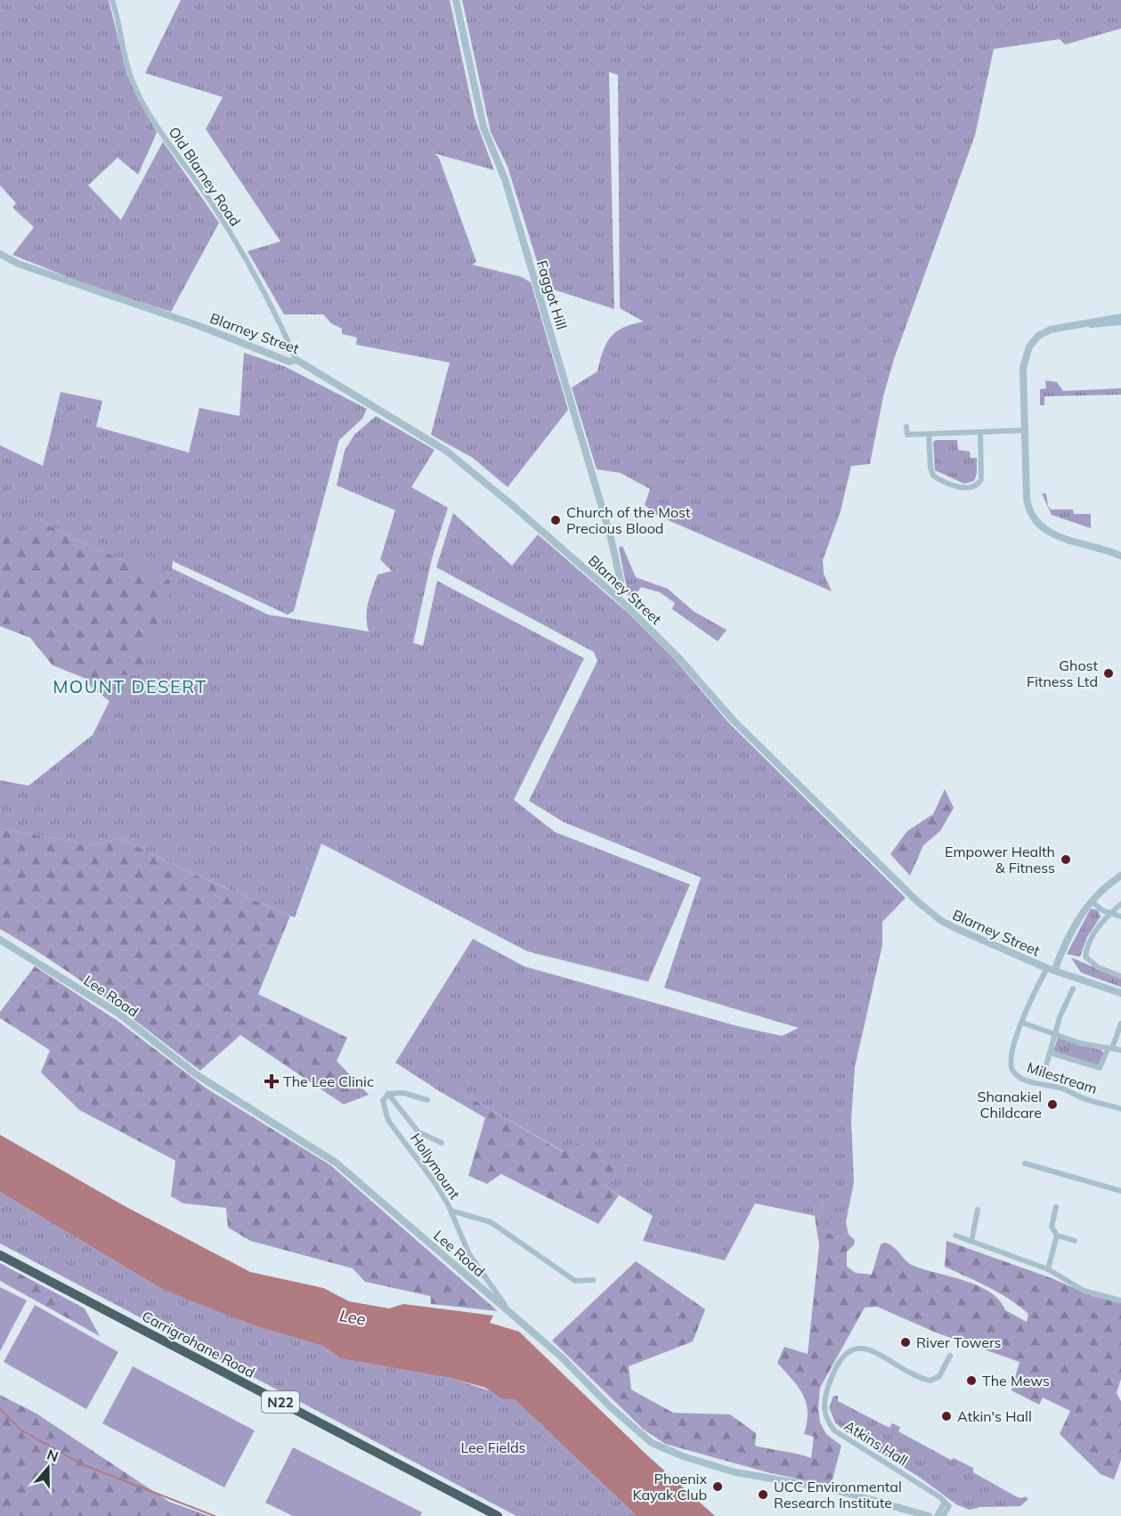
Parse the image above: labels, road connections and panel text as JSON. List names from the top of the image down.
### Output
{
  "streets": {
    "highway": ["Carrigrohane Road", "N22"],
    "street": [
      "Old Blarney Road",
      "Faggot Hill",
      "Blarney Street",
      "Lee Road",
      "Milestream",
      "Hollymount",
      "Atkins Hall"
    ]
  },
  "crossings": [
    ["Old Blarney Road", "Blarney Street"],
    ["Faggot Hill", "Blarney Street"],
    ["Blarney Street", "Milestream"],
    ["Lee Road", "Hollymount"]
  ],
  "districts": ["MOUNT DESERT"],
  "water": ["Lee"],
  "parks": ["Lee Fields"],
  "places": {
    "other": [
      "Church of the Most Precious Blood",
      "Ghost Fitness Ltd",
      "Empower Health & Fitness",
      "Shanakiel Childcare",
      "River Towers",
      "The Mews",
      "Atkin's Hall",
      "Phoenix Kayak Club",
      "UCC Environmental Research Institute"
    ],
    "health": ["The Lee Clinic"]
  },
  "north": "top"
}
